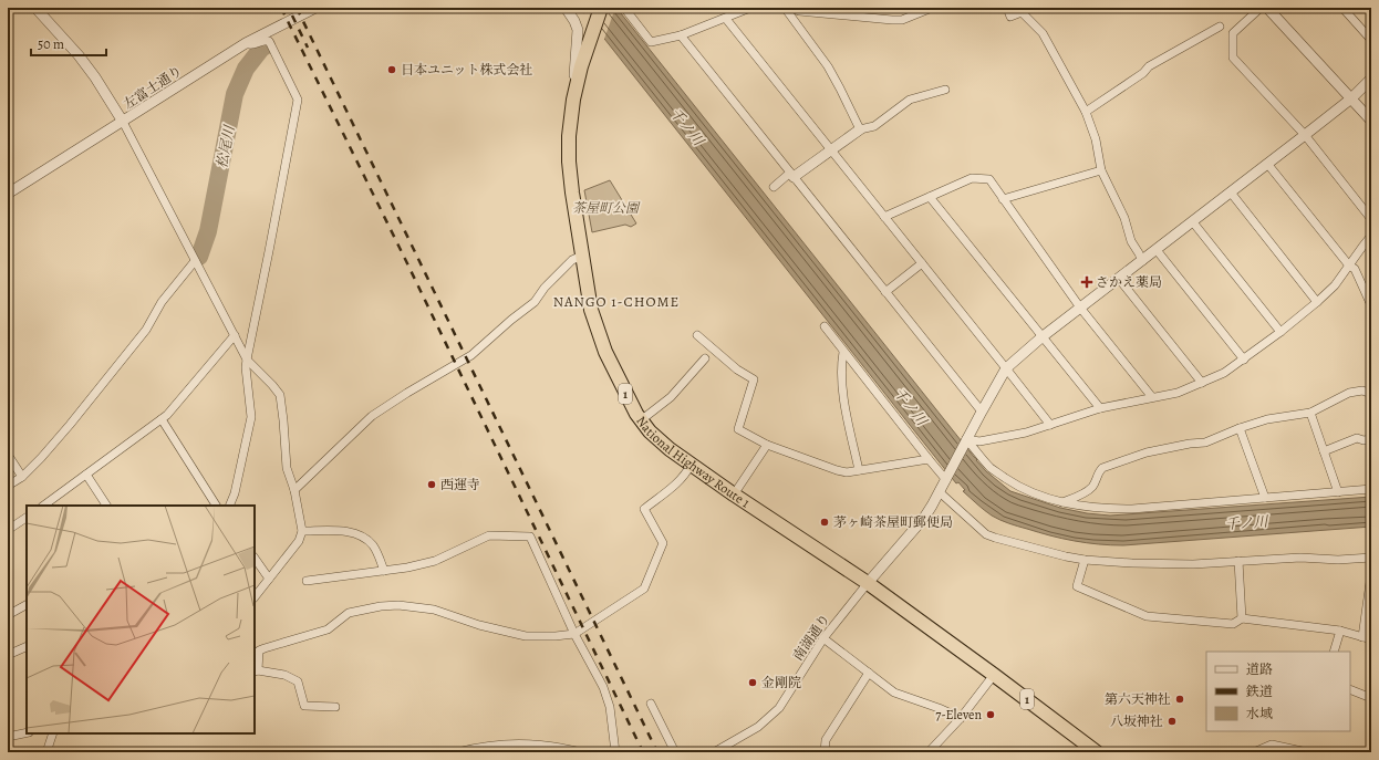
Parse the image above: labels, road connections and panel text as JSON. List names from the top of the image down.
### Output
{
  "streets": {
    "highway": ["1", "National Highway Route 1"],
    "street": ["左富士通り", "南湖通り"]
  },
  "crossings": [
    ["National Highway Route 1", "南湖通り"]
  ],
  "districts": ["NANGO 1-CHOME"],
  "water": ["千ノ川", "松尾川"],
  "parks": ["茶屋町公園"],
  "places": {
    "other": [
      "日本ユニット株式会社",
      "西運寺",
      "茅ヶ崎茶屋町郵便局",
      "金剛院",
      "第六天神社",
      "7-Eleven",
      "八坂神社"
    ],
    "health": ["さかえ薬局"]
  },
  "legend": ["道路", "鉄道", "水域"],
  "scale_bar": "50 m"
}
